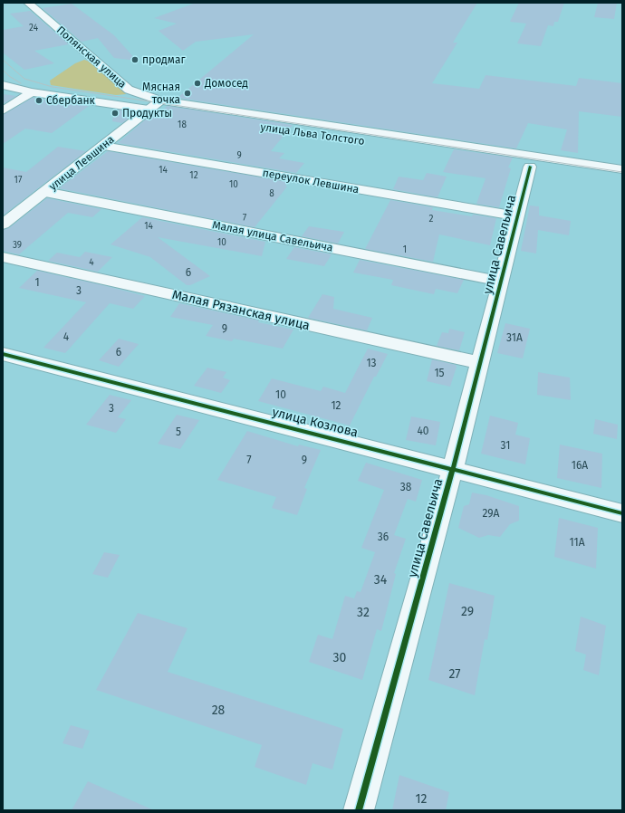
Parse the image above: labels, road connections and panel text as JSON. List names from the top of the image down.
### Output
{
  "streets": {
    "street": [
      "Полянская улица",
      "улица Льва Толстого",
      "улица Левшина",
      "переулок Левшина",
      "Малая улица Савельича",
      "улица Савельича",
      "Малая Рязанская улица",
      "улица Козлова"
    ]
  },
  "crossings": [
    ["Полянская улица", "улица Льва Толстого"],
    ["Полянская улица", "улица Левшина"],
    ["улица Льва Толстого", "улица Левшина"],
    ["улица Льва Толстого", "улица Савельича"],
    ["улица Левшина", "переулок Левшина"],
    ["улица Левшина", "Малая улица Савельича"],
    ["переулок Левшина", "улица Савельича"],
    ["Малая улица Савельича", "улица Савельича"],
    ["улица Савельича", "Малая Рязанская улица"],
    ["улица Савельича", "улица Козлова"]
  ],
  "places": [
    "продмаг",
    "Домосед",
    "Мясная точка",
    "Сбербанк",
    "Продукты"
  ],
  "house_numbers": [
    "24",
    "18",
    "9",
    "14",
    "12",
    "17",
    "10",
    "8",
    "7",
    "2",
    "14",
    "10",
    "39",
    "1",
    "4",
    "6",
    "1",
    "3",
    "9",
    "4",
    "31А",
    "6",
    "13",
    "15",
    "10",
    "12",
    "3",
    "40",
    "5",
    "31",
    "7",
    "9",
    "16А",
    "38",
    "29А",
    "36",
    "11А",
    "34",
    "29",
    "32",
    "30",
    "27",
    "28",
    "12"
  ]
}
